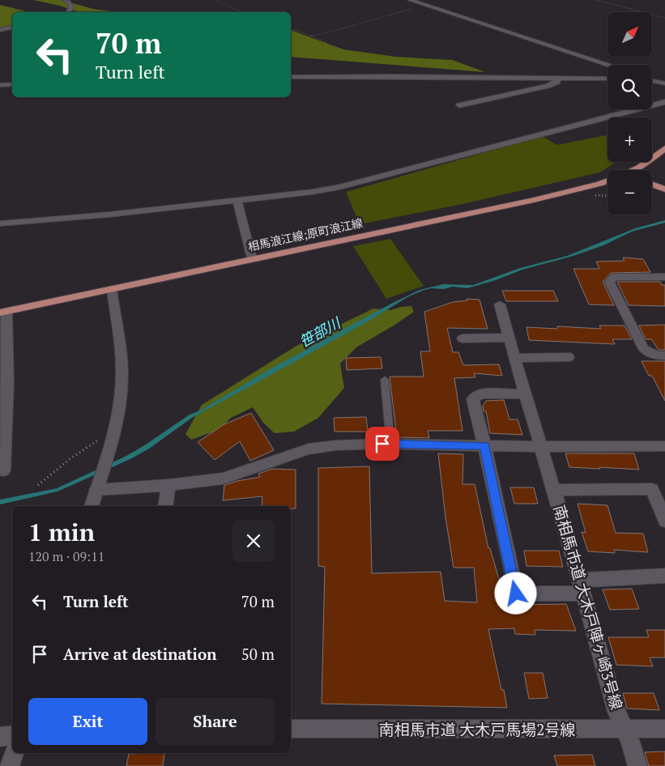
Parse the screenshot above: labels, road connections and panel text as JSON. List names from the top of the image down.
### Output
{
  "streets": {
    "main road": ["相馬浪江線;原町浪江線"],
    "street": ["南相馬市道 大木戸陣ヶ崎3号線", "南相馬市道 大木戸馬場2号線"]
  },
  "crossings": [
    ["南相馬市道 大木戸陣ヶ崎3号線", "南相馬市道 大木戸馬場2号線"]
  ],
  "water": ["笹部川"],
  "north": "top right",
  "page": {
    "map_buttons": ["+", "−"],
    "turn": ["70 m", "Turn left"],
    "heading": ["1 min", "120 m · 09:11"],
    "list": [
      {
        "name": "Turn left",
        "value": "70 m"
      },
      {
        "name": "Arrive at destination",
        "value": "50 m"
      }
    ],
    "buttons": ["Exit", "Share"]
  }
}
